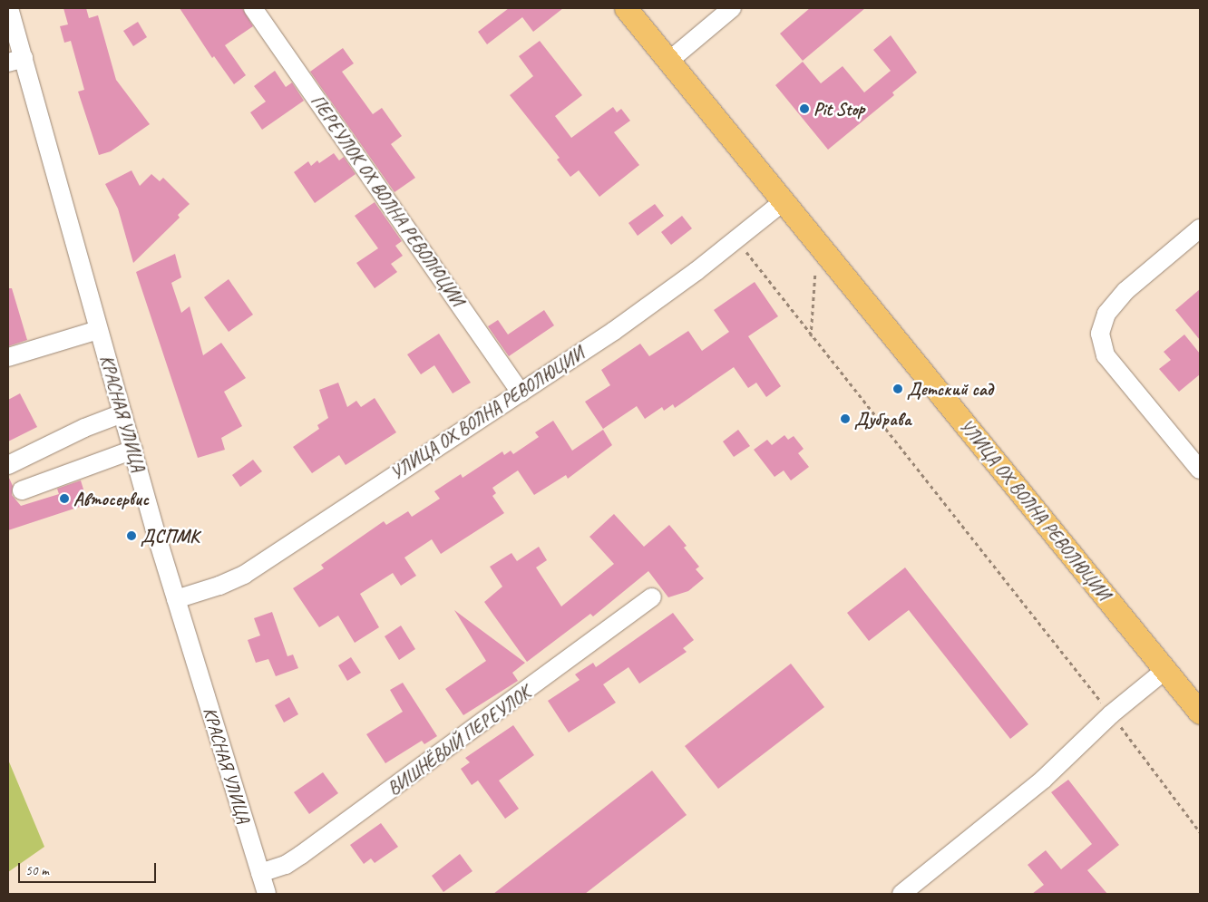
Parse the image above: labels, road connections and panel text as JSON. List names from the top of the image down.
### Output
{
  "streets": {
    "main road": ["УЛИЦА ОХ ВОЛНА РЕВОЛЮЦИИ"],
    "street": ["ПЕРЕУЛОК ОХ ВОЛНА РЕВОЛЮЦИИ", "КРАСНАЯ УЛИЦА", "ВИШНЁВЫЙ ПЕРЕУЛОК"]
  },
  "crossings": [
    ["ПЕРЕУЛОК ОХ ВОЛНА РЕВОЛЮЦИИ", "УЛИЦА ОХ ВОЛНА РЕВОЛЮЦИИ"],
    ["КРАСНАЯ УЛИЦА", "УЛИЦА ОХ ВОЛНА РЕВОЛЮЦИИ"],
    ["КРАСНАЯ УЛИЦА", "ВИШНЁВЫЙ ПЕРЕУЛОК"]
  ],
  "places": [
    "Pit Stop",
    "Детский сад",
    "Дубрава",
    "Автосервис",
    "ДСПМК"
  ],
  "scale_bar": "50 m"
}
